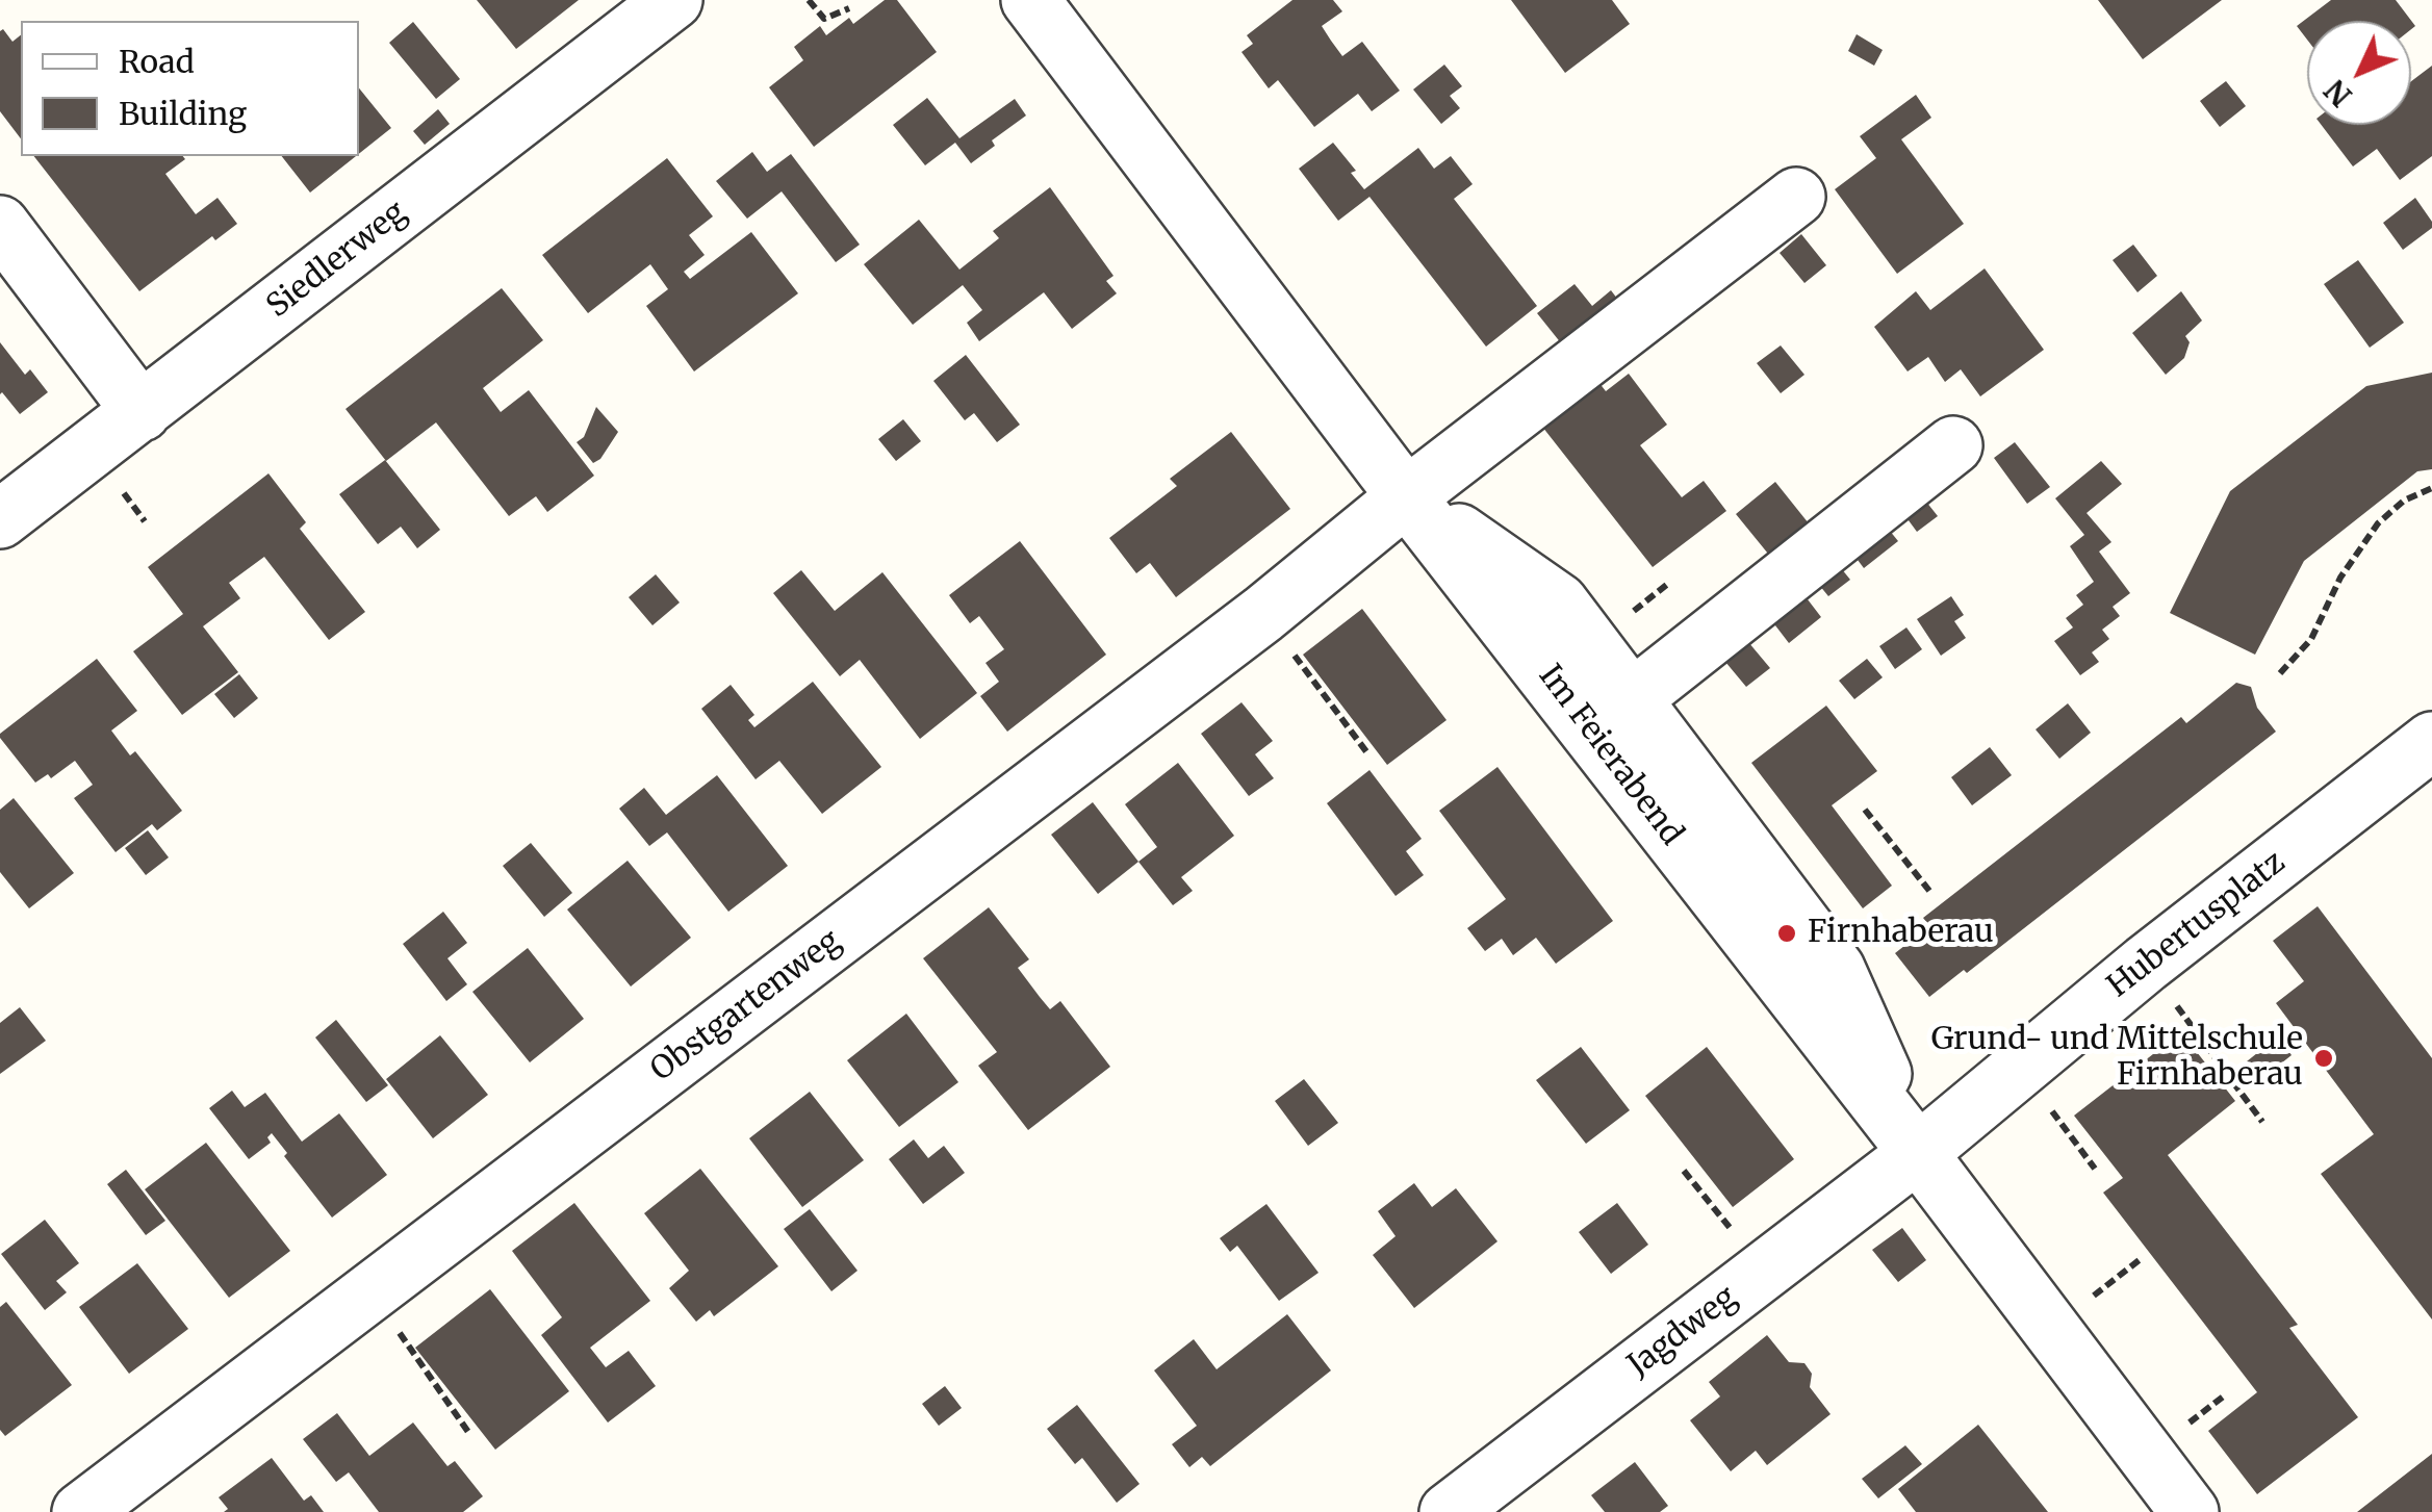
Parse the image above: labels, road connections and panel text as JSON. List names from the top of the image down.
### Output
{
  "streets": {
    "street": [
      "Siedlerweg",
      "Im Feierabend",
      "Hubertusplatz",
      "Obstgartenweg",
      "Jagdweg"
    ]
  },
  "crossings": [
    ["Im Feierabend", "Hubertusplatz"],
    ["Im Feierabend", "Obstgartenweg"],
    ["Im Feierabend", "Jagdweg"],
    ["Hubertusplatz", "Jagdweg"]
  ],
  "places": ["Firnhaberau", "Grund- und Mittelschule Firnhaberau"],
  "legend": ["Road", "Building"],
  "north": "bottom left"
}
